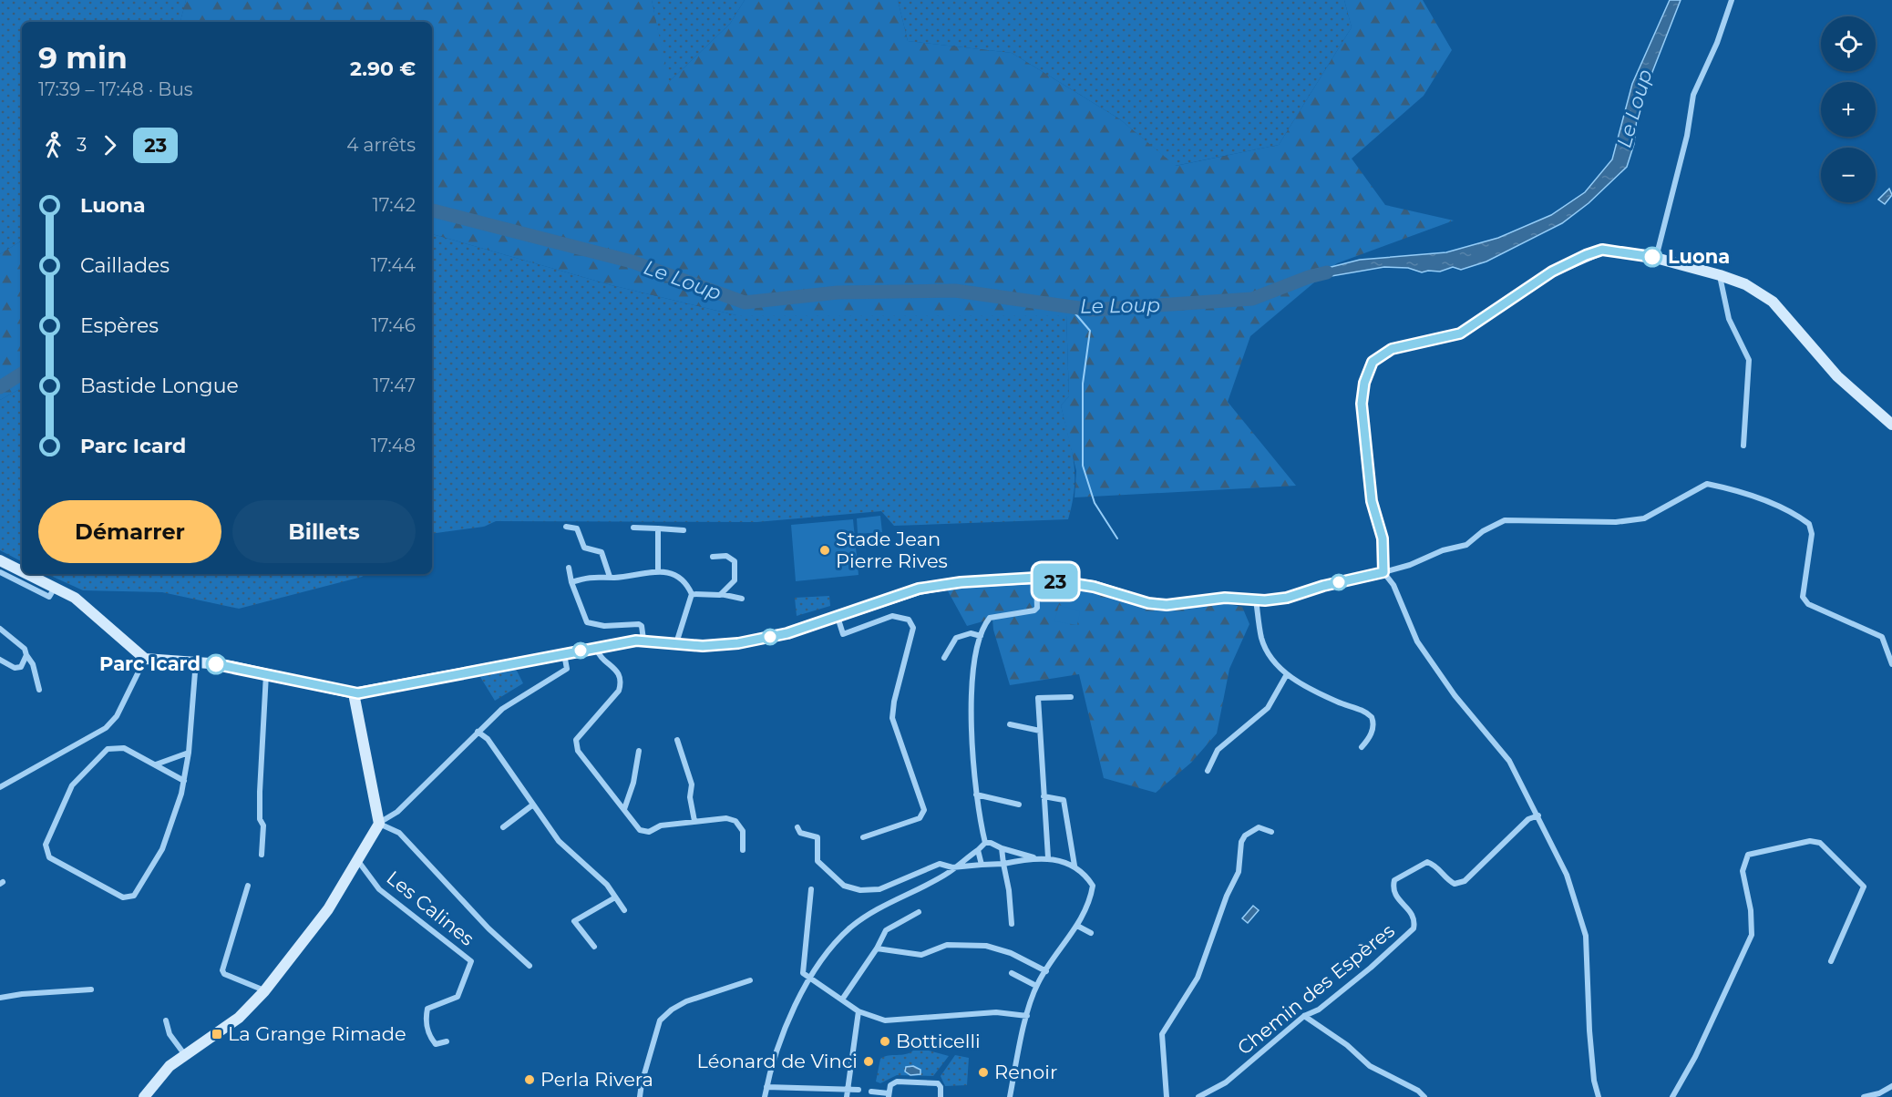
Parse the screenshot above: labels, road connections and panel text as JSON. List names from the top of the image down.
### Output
{
  "streets": {
    "street": ["Les Calines", "Chemin des Espères"]
  },
  "water": ["Le Loup"],
  "places": {
    "other": [
      "Luona",
      "Stade Jean Pierre Rives",
      "Parc Icard",
      "Botticelli",
      "Léonard de Vinci",
      "Renoir",
      "Perla Rivera"
    ],
    "transit": ["La Grange Rimade"]
  },
  "lines": ["bus line 23"],
  "page": {
    "on_map": "23",
    "map_buttons": ["+", "−"],
    "heading": ["9 min", "17:39 – 17:48 · Bus", "2.90 €"],
    "legs": ["3", "23", "4 arrêts"],
    "list": [
      {
        "name": "Luona",
        "value": "17:42"
      },
      {
        "name": "Caillades",
        "value": "17:44"
      },
      {
        "name": "Espères",
        "value": "17:46"
      },
      {
        "name": "Bastide Longue",
        "value": "17:47"
      },
      {
        "name": "Parc Icard",
        "value": "17:48"
      }
    ],
    "buttons": ["Démarrer", "Billets"]
  }
}
